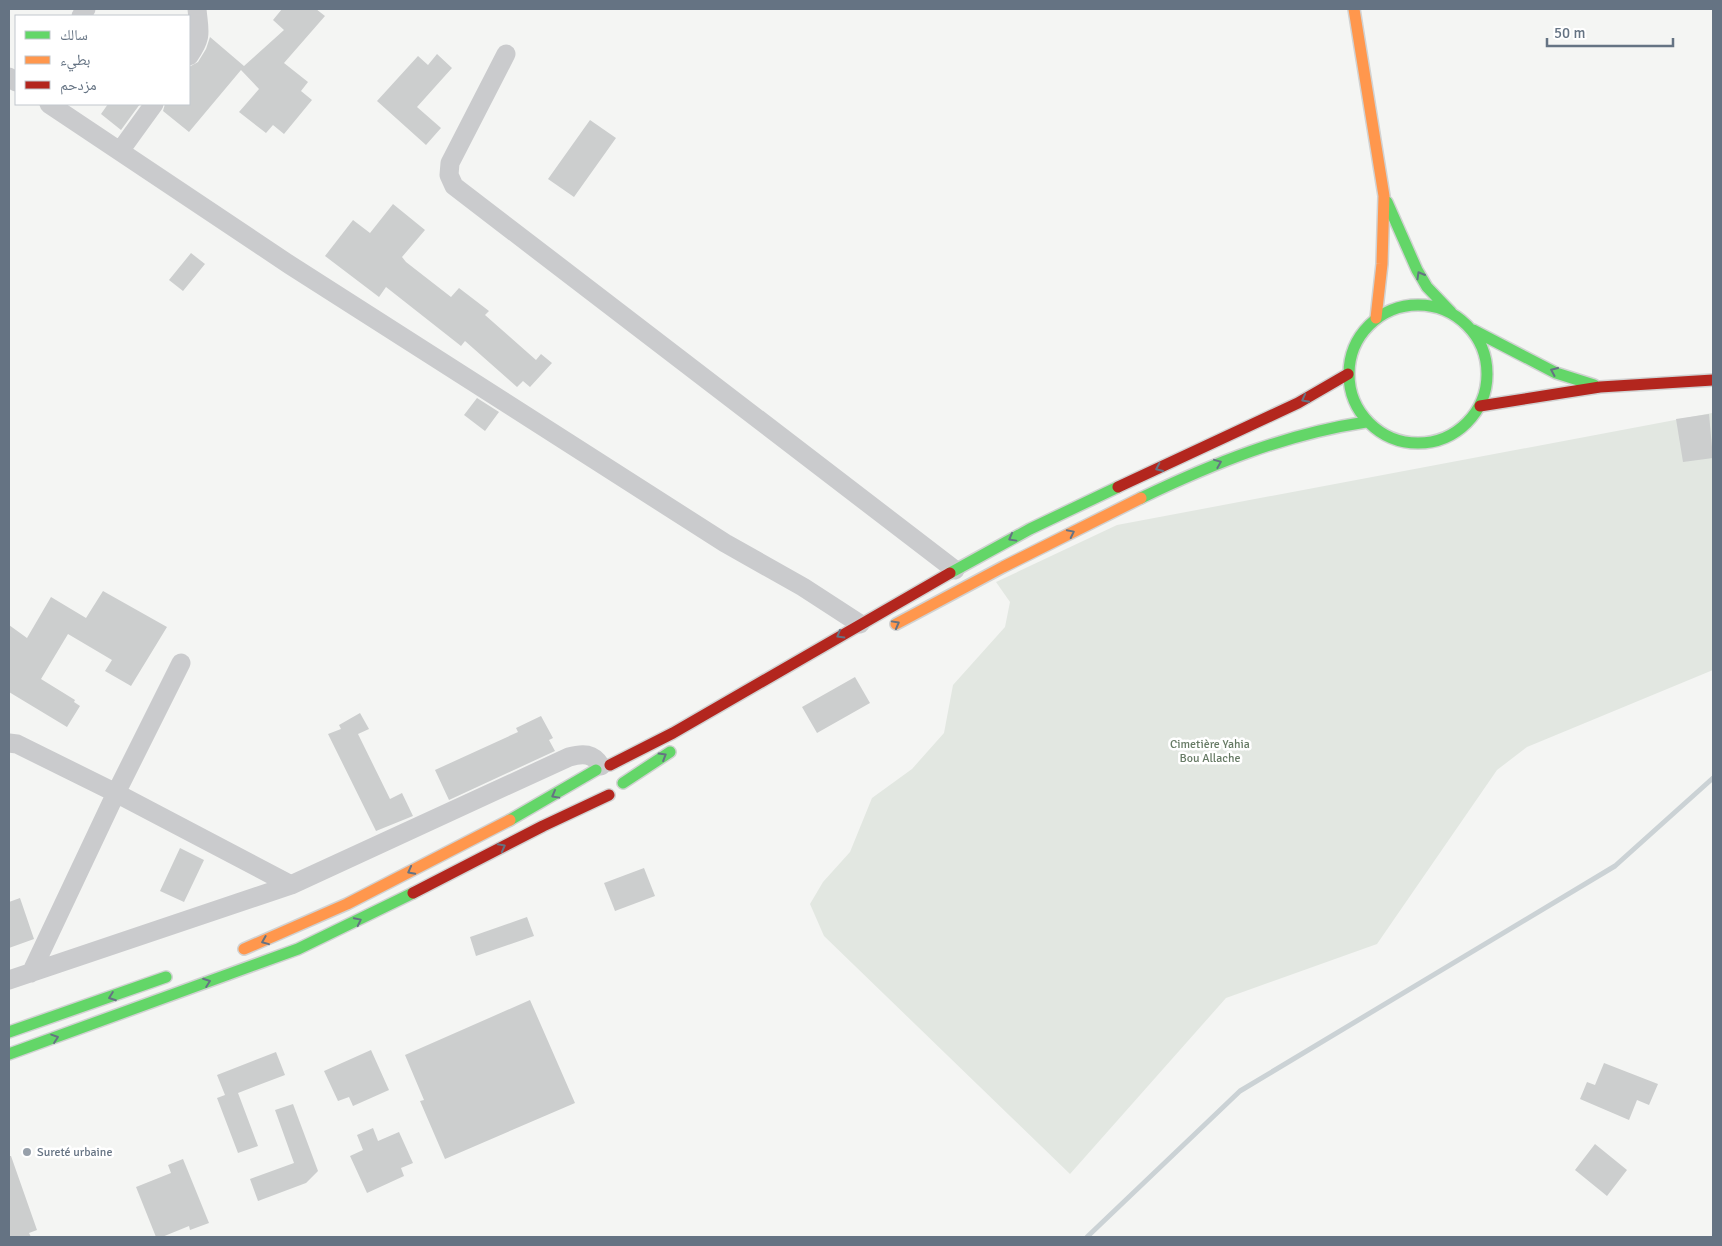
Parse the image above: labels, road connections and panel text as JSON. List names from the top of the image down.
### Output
{
  "parks": ["Cimetière Yahia Bou Allache"],
  "places": ["Sureté urbaine"],
  "legend": ["سالك", "بطيء", "مزدحم"],
  "scale_bar": "50 m"
}
